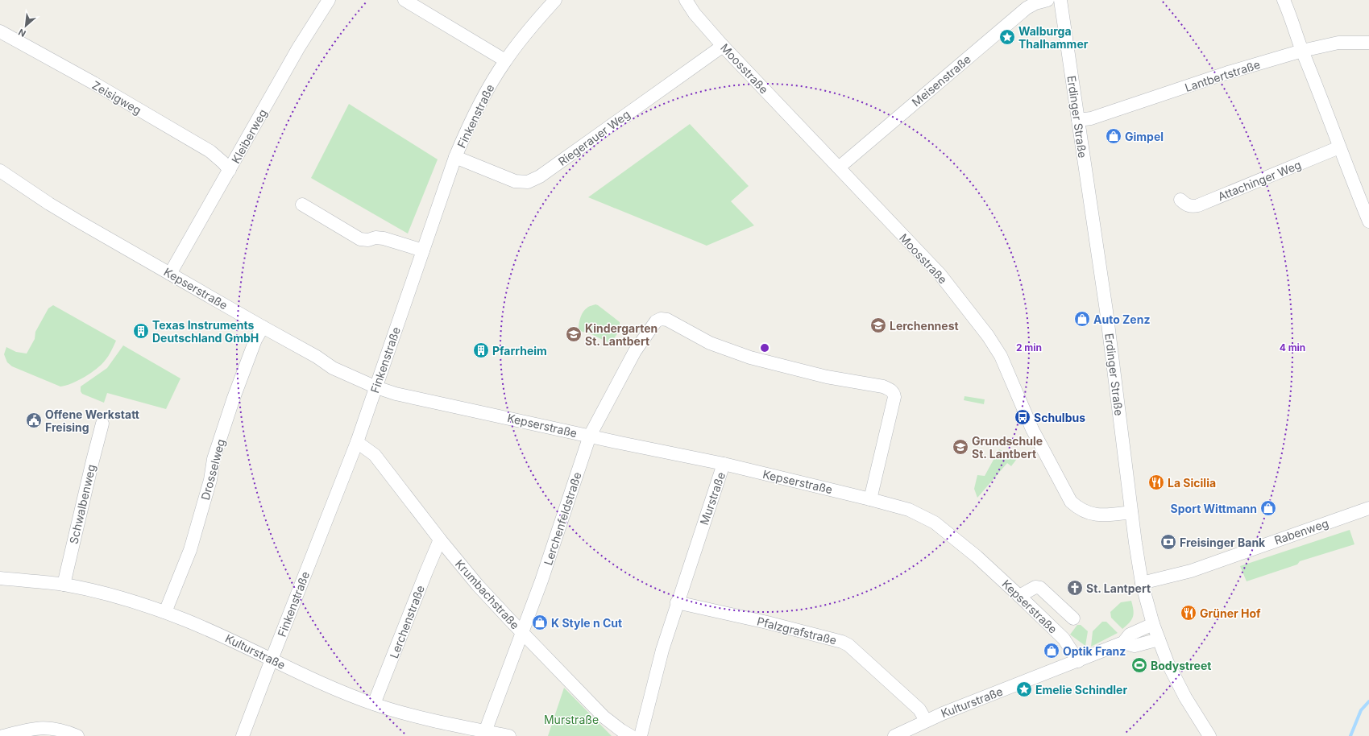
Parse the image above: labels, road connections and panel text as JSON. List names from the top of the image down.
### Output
{
  "streets": {
    "street": [
      "Moosstraße",
      "Lantbertstraße",
      "Meisenstraße",
      "Zeisigweg",
      "Finkenstraße",
      "Erdinger Straße",
      "Kleiberweg",
      "Riegerauer Weg",
      "Attachinger Weg",
      "Kepserstraße",
      "Drosselweg",
      "Murstraße",
      "Schwalbenweg",
      "Lerchenfeldstraße",
      "Rabenweg",
      "Krumbachstraße",
      "Lerchenstraße",
      "Pfalzgrafstraße",
      "Kulturstraße"
    ]
  },
  "crossings": [
    ["Moosstraße", "Meisenstraße"],
    ["Moosstraße", "Erdinger Straße"],
    ["Moosstraße", "Riegerauer Weg"],
    ["Lantbertstraße", "Erdinger Straße"],
    ["Zeisigweg", "Kleiberweg"],
    ["Finkenstraße", "Riegerauer Weg"],
    ["Finkenstraße", "Kepserstraße"],
    ["Finkenstraße", "Krumbachstraße"],
    ["Finkenstraße", "Kulturstraße"],
    ["Erdinger Straße", "Rabenweg"],
    ["Erdinger Straße", "Kulturstraße"],
    ["Kleiberweg", "Kepserstraße"],
    ["Kepserstraße", "Drosselweg"],
    ["Kepserstraße", "Murstraße"],
    ["Kepserstraße", "Lerchenfeldstraße"],
    ["Kepserstraße", "Kulturstraße"],
    ["Drosselweg", "Kulturstraße"],
    ["Murstraße", "Pfalzgrafstraße"],
    ["Schwalbenweg", "Kulturstraße"],
    ["Lerchenfeldstraße", "Krumbachstraße"],
    ["Lerchenfeldstraße", "Kulturstraße"],
    ["Krumbachstraße", "Lerchenstraße"],
    ["Lerchenstraße", "Kulturstraße"],
    ["Pfalzgrafstraße", "Kulturstraße"]
  ],
  "parks": ["Murstraße"],
  "places": {
    "place": ["Walburga Thalhammer", "Emelie Schindler"],
    "shop": [
      "Gimpel",
      "Auto Zenz",
      "Sport Wittmann",
      "K Style n Cut",
      "Optik Franz"
    ],
    "school or university": ["Lerchennest", "Kindergarten St. Lantbert", "Grundschule St. Lantbert"],
    "building": ["Texas Instruments Deutschland GmbH", "Pfarrheim"],
    "bus stop": ["Schulbus"],
    "public building": ["Offene Werkstatt Freising"],
    "restaurant": ["La Sicilia", "Grüner Hof"],
    "bank": ["Freisinger Bank"],
    "church": ["St. Lantpert"],
    "sports": ["Bodystreet"]
  },
  "north": "bottom left",
  "rings": ["2 min", "4 min"]
}
